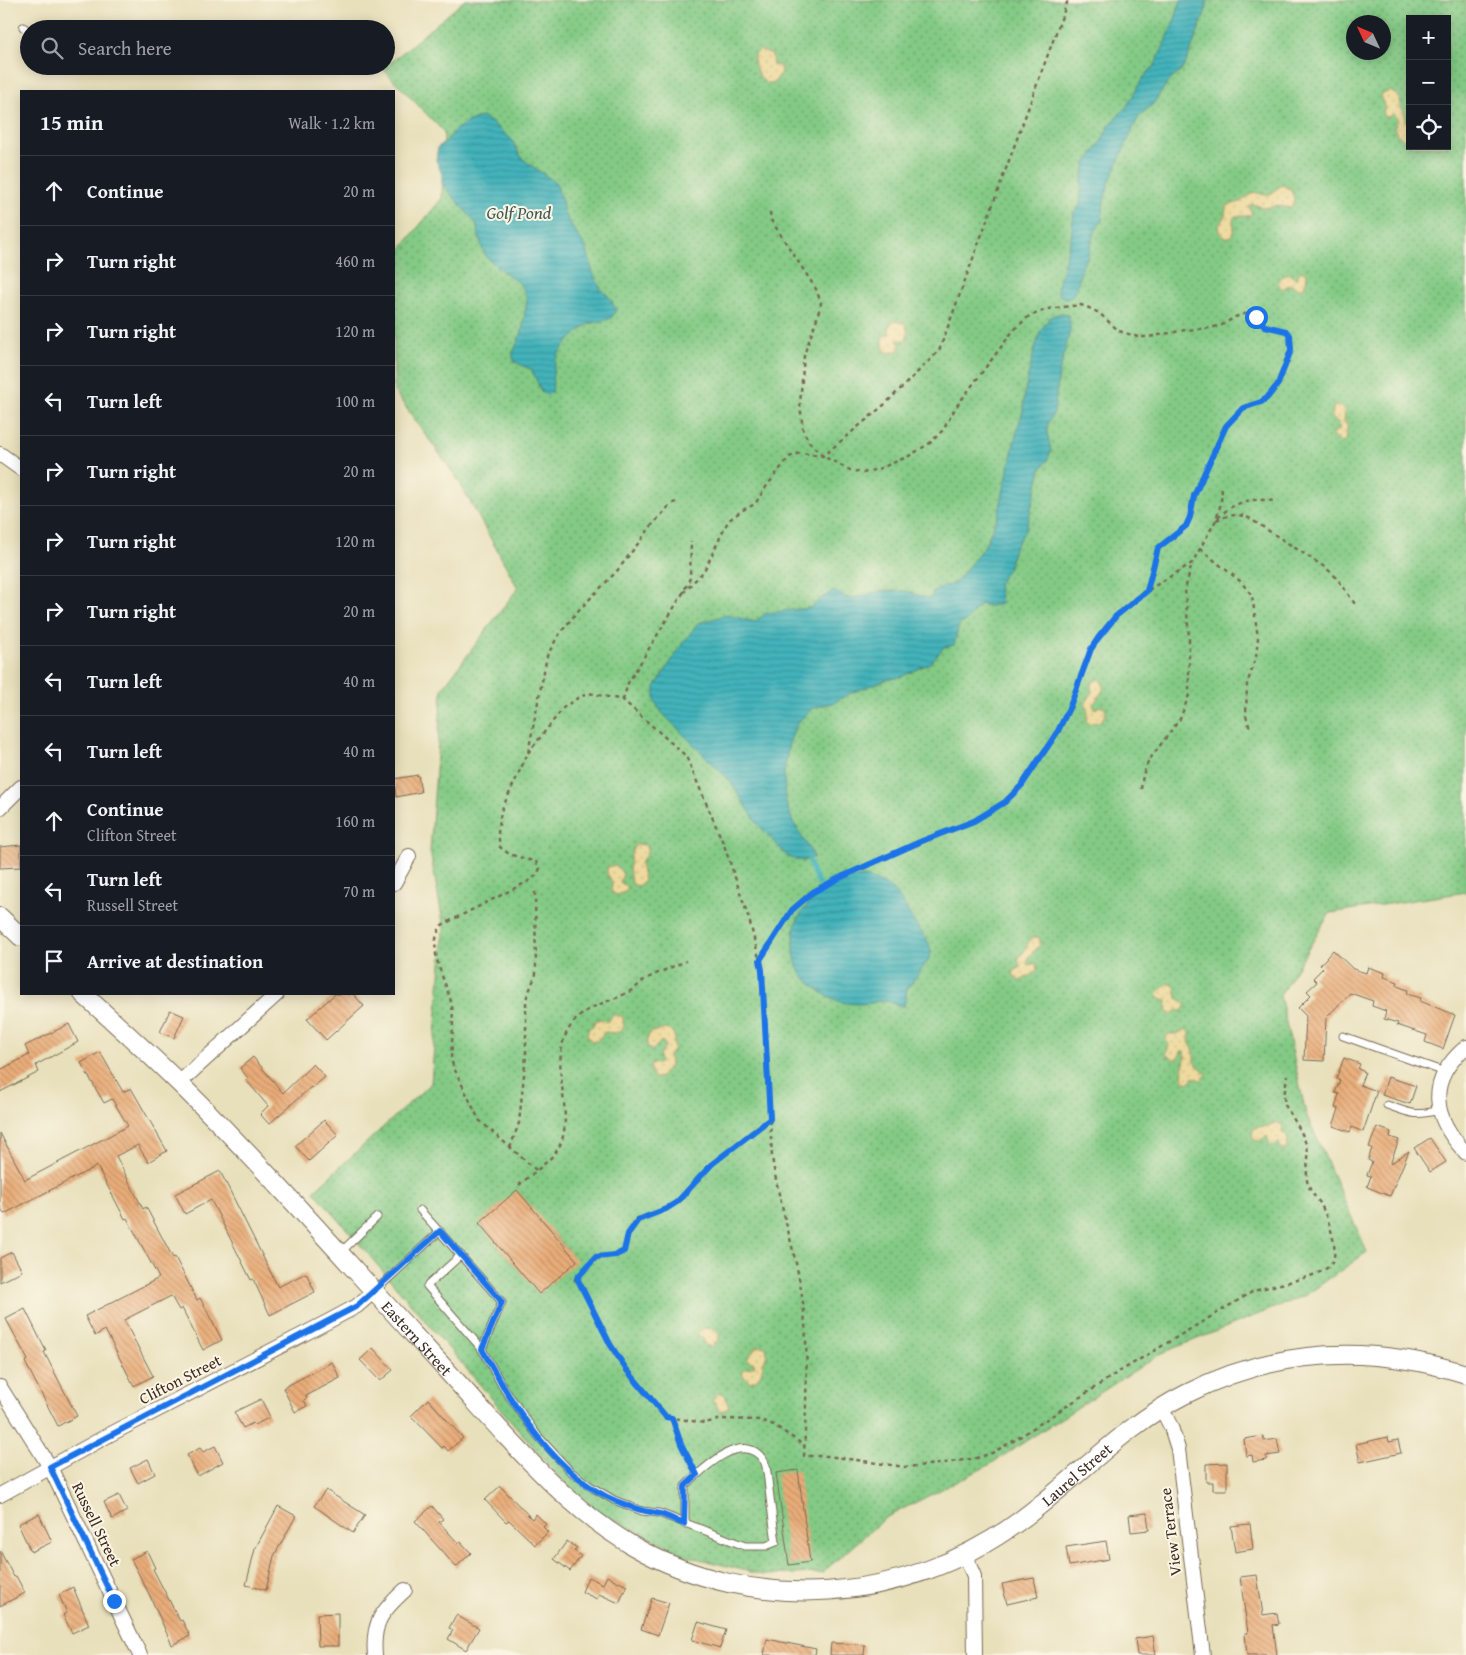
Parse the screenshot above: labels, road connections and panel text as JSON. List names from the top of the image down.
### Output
{
  "streets": {
    "street": [
      "Eastern Street",
      "Clifton Street",
      "Laurel Street",
      "Russell Street",
      "View Terrace"
    ]
  },
  "crossings": [
    ["Eastern Street", "Clifton Street"],
    ["Eastern Street", "Laurel Street"],
    ["Clifton Street", "Russell Street"],
    ["Laurel Street", "View Terrace"]
  ],
  "water": ["Golf Pond"],
  "north": "top left",
  "page": {
    "map_buttons": ["+", "−"],
    "search": "Search here",
    "heading": ["15 min", "Walk · 1.2 km"],
    "list": [
      ["Continue", "20 m"],
      ["Turn right", "460 m"],
      ["Turn right", "120 m"],
      ["Turn left", "100 m"],
      ["Turn right", "20 m"],
      ["Turn right", "120 m"],
      ["Turn right", "20 m"],
      ["Turn left", "40 m"],
      ["Turn left", "40 m"],
      ["Continue", "Clifton Street", "160 m"],
      ["Turn left", "Russell Street", "70 m"],
      "Arrive at destination"
    ]
  }
}
